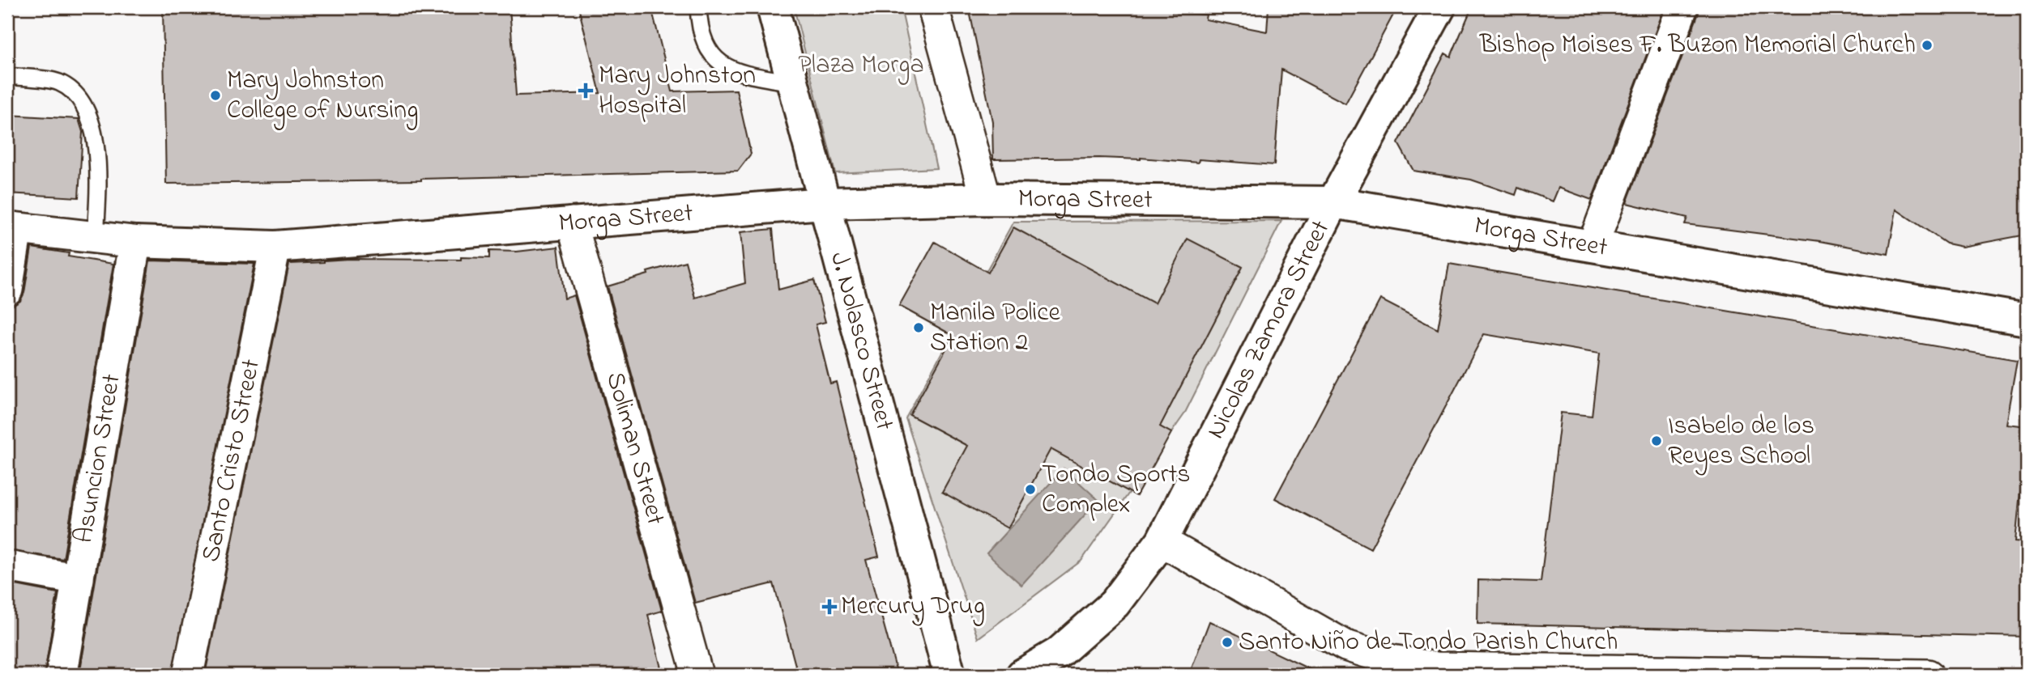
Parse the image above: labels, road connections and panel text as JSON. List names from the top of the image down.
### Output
{
  "streets": {
    "street": [
      "Morga Street",
      "Nicolas Zamora Street",
      "J. Nolasco Street",
      "Soliman Street",
      "Asuncion Street",
      "Santo Cristo Street"
    ]
  },
  "crossings": [
    ["Morga Street", "Nicolas Zamora Street"],
    ["Morga Street", "J. Nolasco Street"],
    ["Morga Street", "Soliman Street"],
    ["Morga Street", "Asuncion Street"],
    ["Morga Street", "Santo Cristo Street"]
  ],
  "parks": ["Plaza Morga"],
  "places": {
    "other": [
      "Bishop Moises F. Buzon Memorial Church",
      "Mary Johnston College of Nursing",
      "Manila Police Station 2",
      "Isabelo de los Reyes School",
      "Tondo Sports Complex",
      "Santo Niño de Tondo Parish Church"
    ],
    "health": ["Mary Johnston Hospital", "Mercury Drug"]
  }
}
